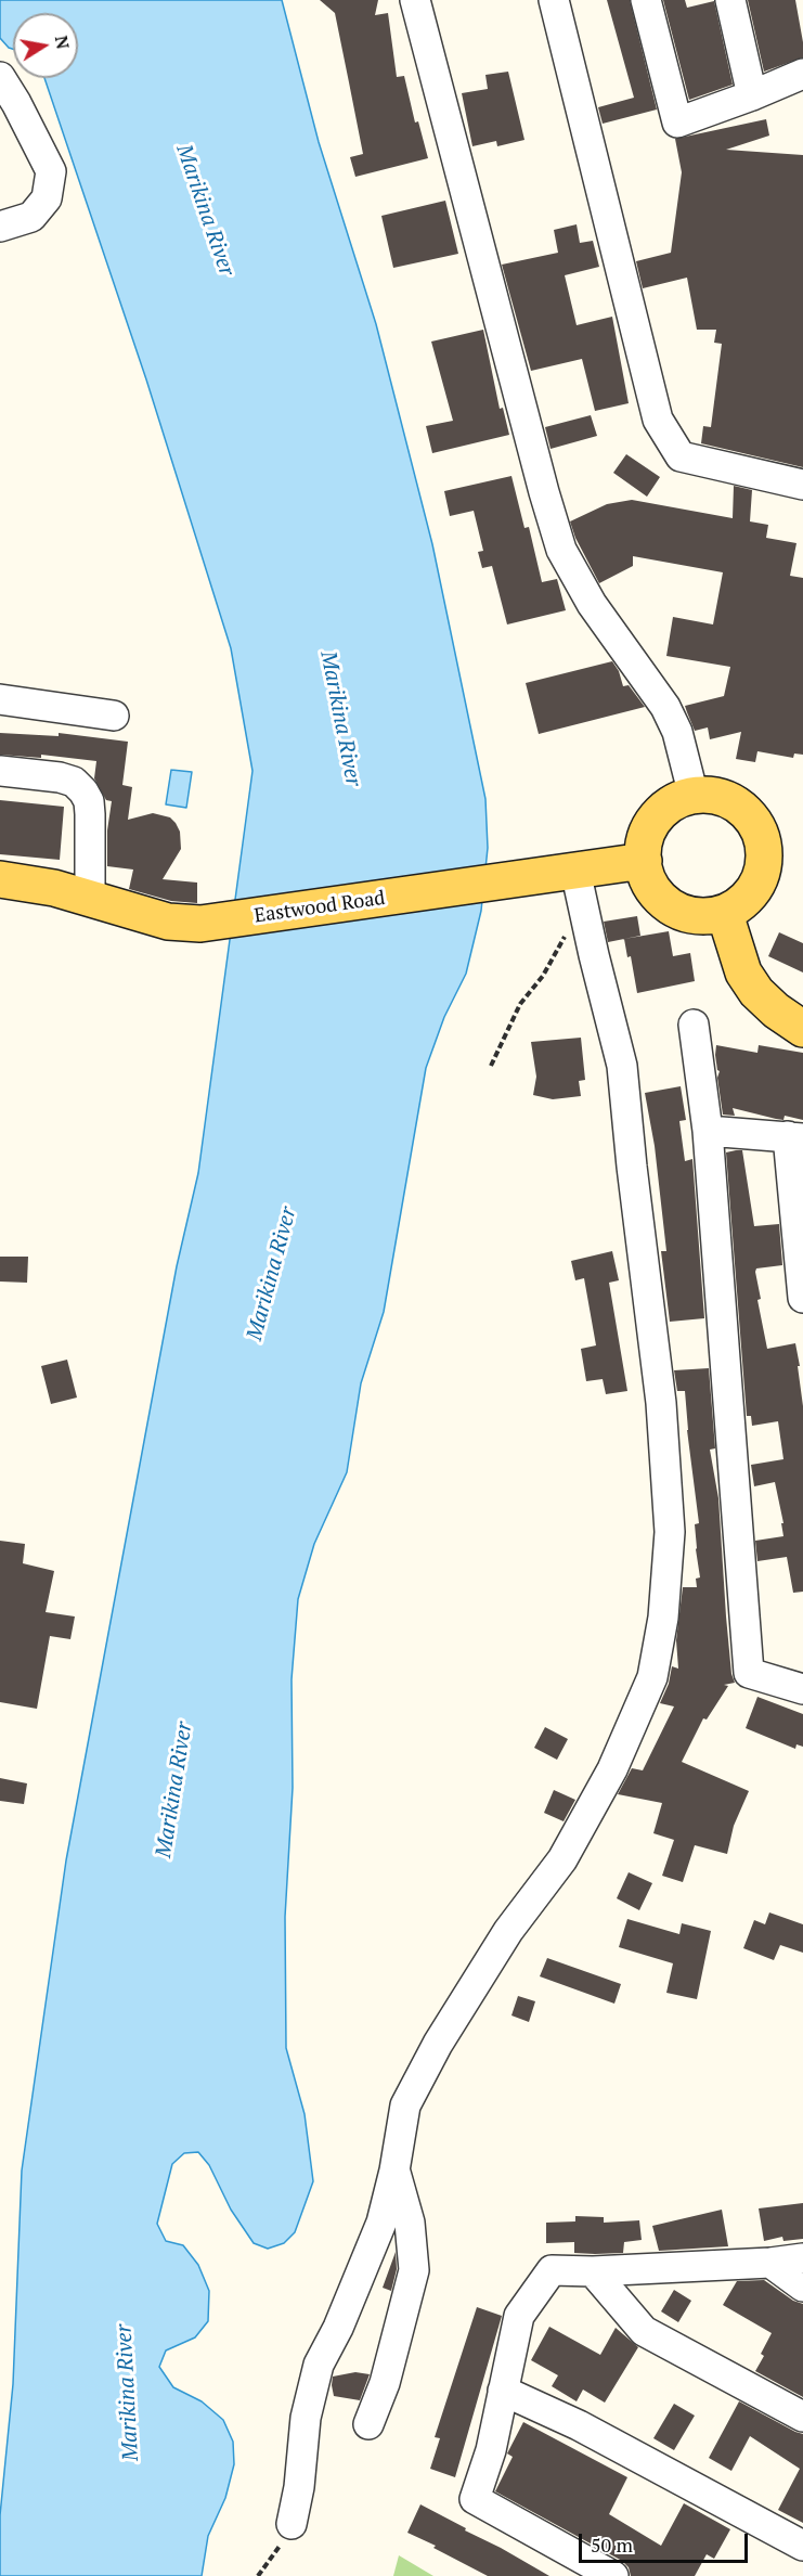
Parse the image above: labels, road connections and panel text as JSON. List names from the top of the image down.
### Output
{
  "streets": {
    "main road": ["Eastwood Road"]
  },
  "water": ["Marikina River"],
  "scale_bar": "50 m",
  "north": "right"
}
